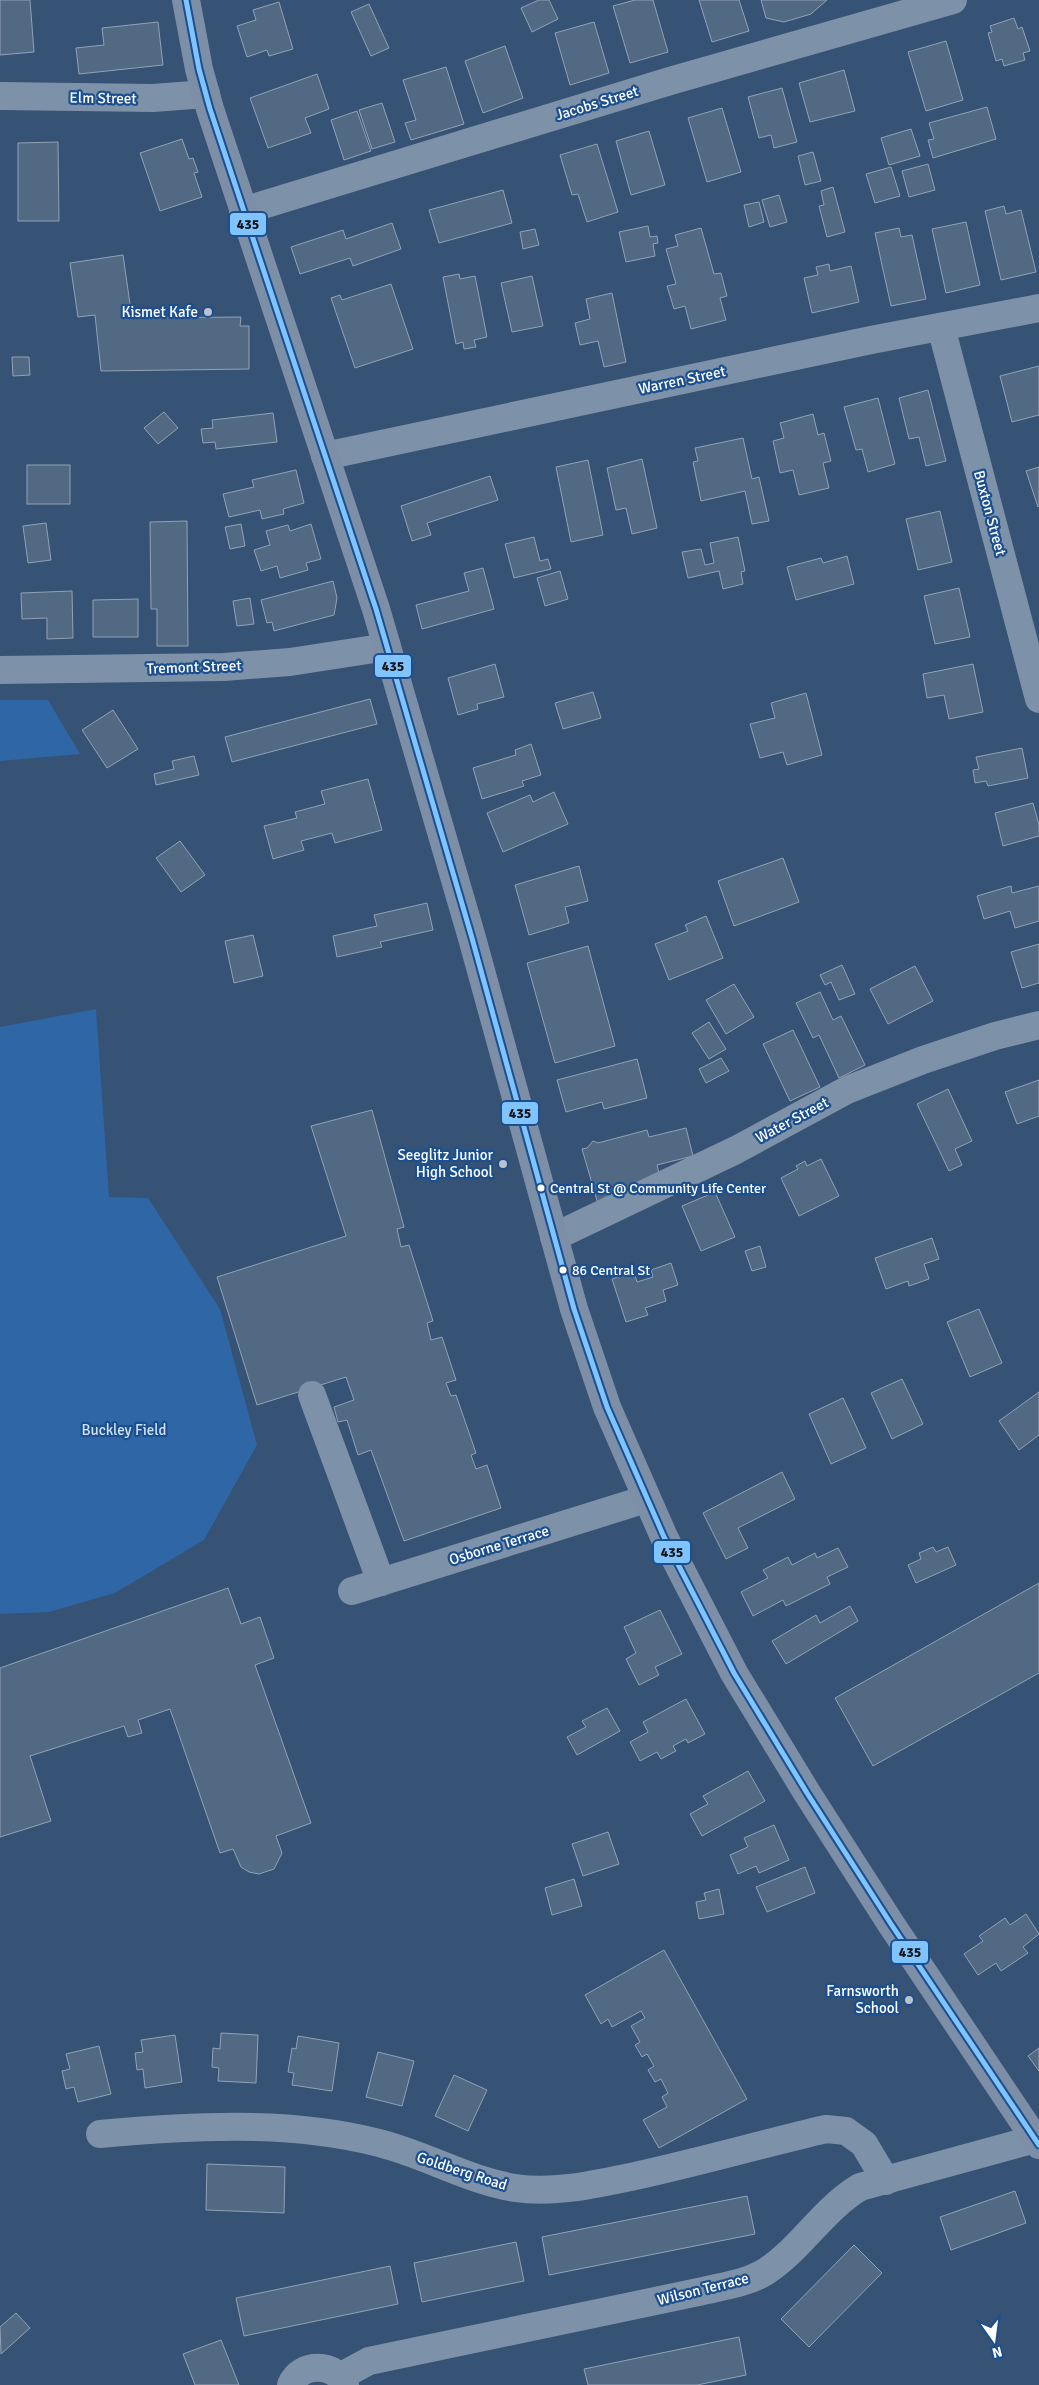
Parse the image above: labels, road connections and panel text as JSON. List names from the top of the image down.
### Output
{
  "streets": {
    "street": [
      "Elm Street",
      "Jacobs Street",
      "Warren Street",
      "Buxton Street",
      "Tremont Street",
      "Water Street",
      "Osborne Terrace",
      "Goldberg Road",
      "Wilson Terrace"
    ]
  },
  "crossings": [
    ["Warren Street", "Buxton Street"],
    ["Goldberg Road", "Wilson Terrace"]
  ],
  "parks": ["Buckley Field"],
  "places": [
    "Kismet Kafe",
    "Seeglitz Junior High School",
    "Central St @ Community Life Center",
    "86 Central St",
    "Farnsworth School"
  ],
  "lines": ["transit line 435"],
  "north": "bottom"
}
